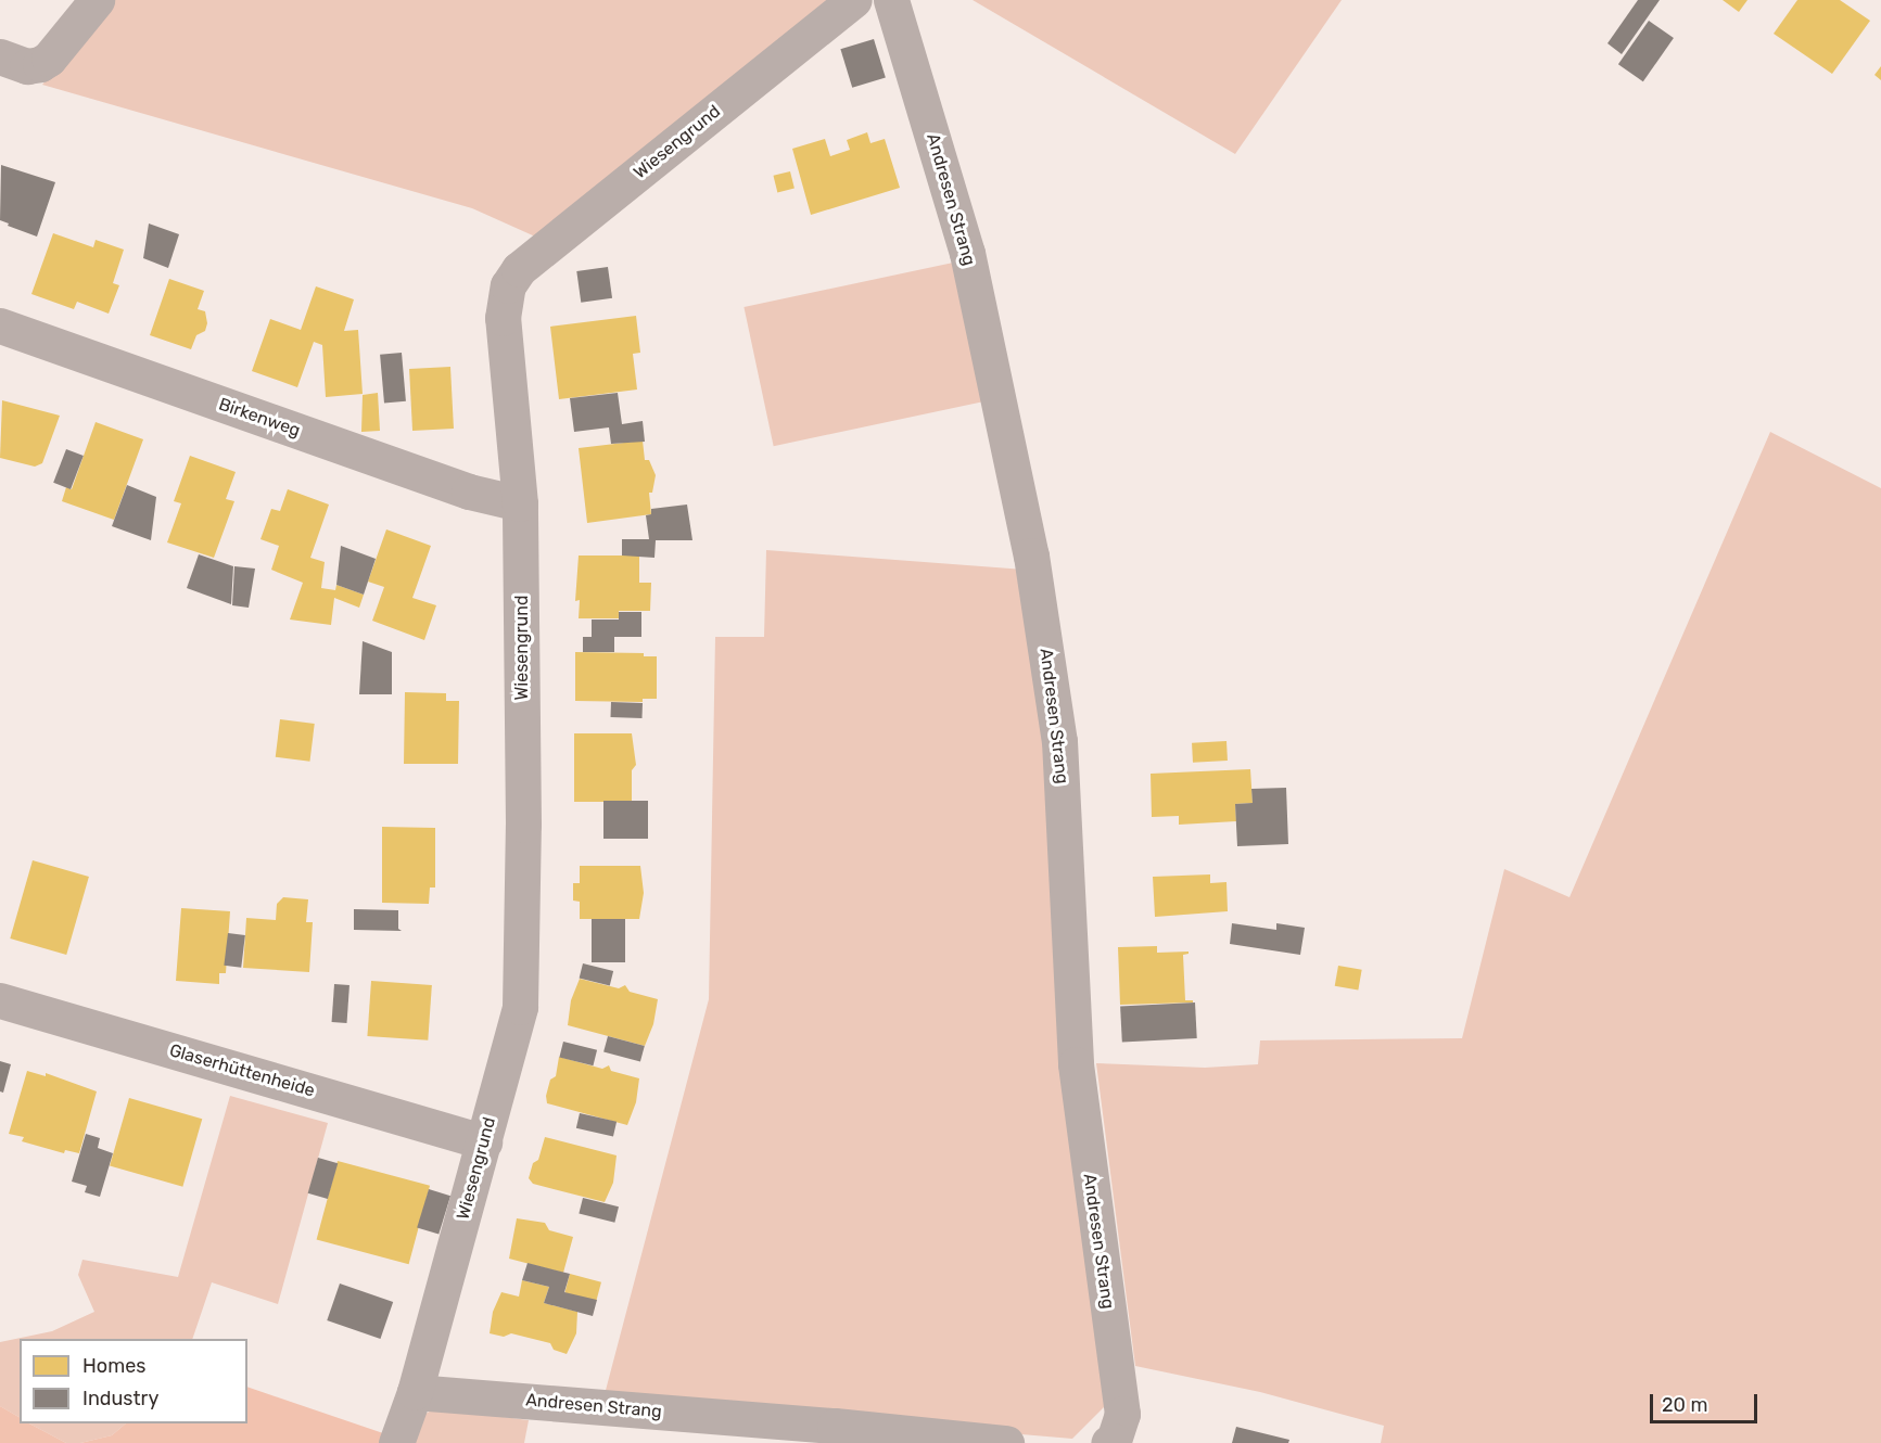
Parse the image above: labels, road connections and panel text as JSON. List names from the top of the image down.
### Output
{
  "streets": {
    "street": [
      "Wiesengrund",
      "Andresen Strang",
      "Birkenweg",
      "Glaserhüttenheide"
    ]
  },
  "crossings": [
    ["Wiesengrund", "Andresen Strang"],
    ["Wiesengrund", "Birkenweg"],
    ["Wiesengrund", "Glaserhüttenheide"]
  ],
  "legend": ["Homes", "Industry"],
  "scale_bar": "20 m"
}
